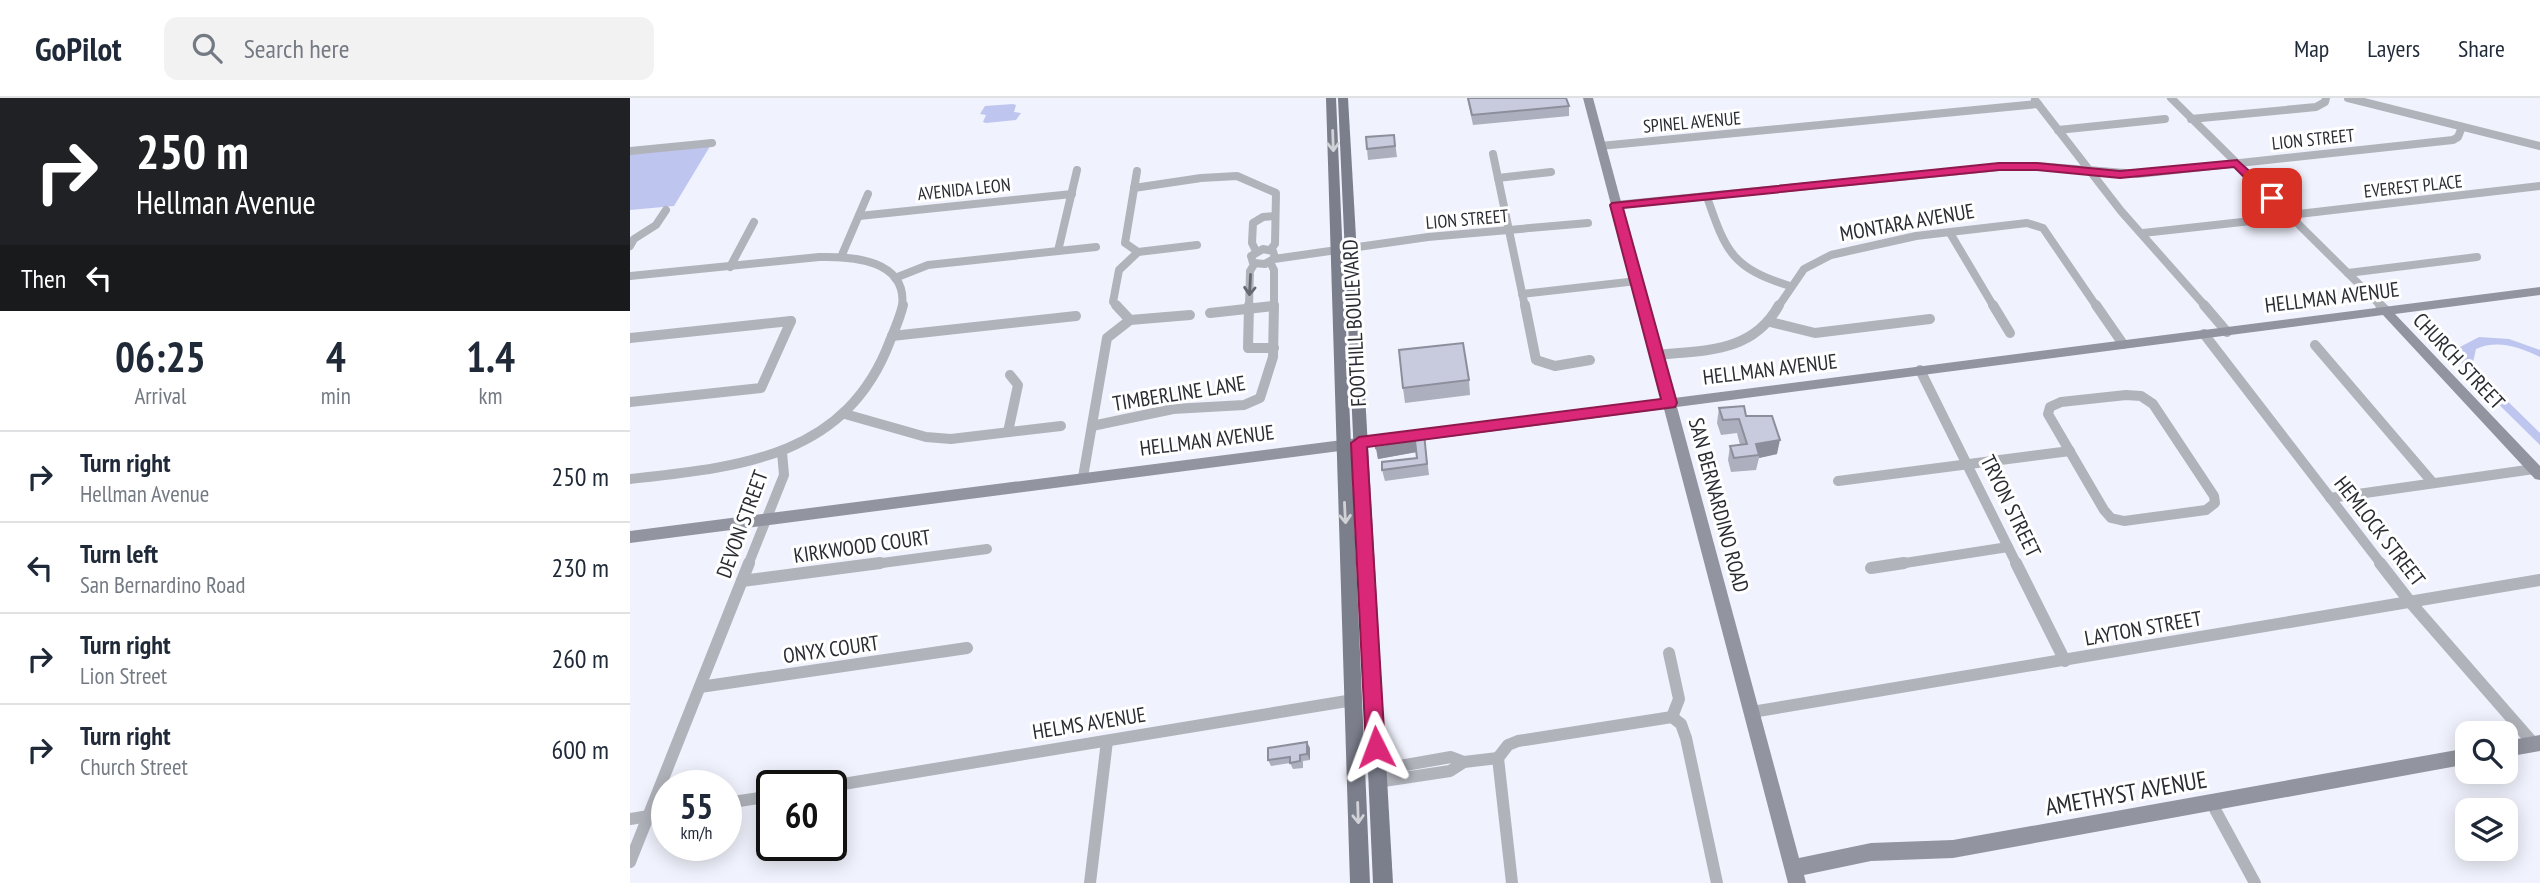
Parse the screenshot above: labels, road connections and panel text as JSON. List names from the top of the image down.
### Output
{
  "streets": {
    "main road": ["FOOTHILL BOULEVARD"],
    "street": [
      "SPINEL AVENUE",
      "LION STREET",
      "EVEREST PLACE",
      "AVENIDA LEON",
      "MONTARA AVENUE",
      "HELLMAN AVENUE",
      "CHURCH STREET",
      "TIMBERLINE LANE",
      "SAN BERNARDINO ROAD",
      "TRYON STREET",
      "DEVON STREET",
      "HEMLOCK STREET",
      "KIRKWOOD COURT",
      "LAYTON STREET",
      "ONYX COURT",
      "HELMS AVENUE",
      "AMETHYST AVENUE"
    ]
  },
  "crossings": [
    ["SPINEL AVENUE", "SAN BERNARDINO ROAD"],
    ["LION STREET", "FOOTHILL BOULEVARD"],
    ["LION STREET", "CHURCH STREET"],
    ["LION STREET", "SAN BERNARDINO ROAD"],
    ["EVEREST PLACE", "CHURCH STREET"],
    ["MONTARA AVENUE", "HELLMAN AVENUE"],
    ["MONTARA AVENUE", "SAN BERNARDINO ROAD"],
    ["HELLMAN AVENUE", "FOOTHILL BOULEVARD"],
    ["HELLMAN AVENUE", "CHURCH STREET"],
    ["HELLMAN AVENUE", "SAN BERNARDINO ROAD"],
    ["HELLMAN AVENUE", "TRYON STREET"],
    ["HELLMAN AVENUE", "DEVON STREET"],
    ["HELLMAN AVENUE", "HEMLOCK STREET"],
    ["FOOTHILL BOULEVARD", "HELMS AVENUE"],
    ["SAN BERNARDINO ROAD", "LAYTON STREET"],
    ["SAN BERNARDINO ROAD", "AMETHYST AVENUE"],
    ["TRYON STREET", "LAYTON STREET"],
    ["DEVON STREET", "KIRKWOOD COURT"],
    ["DEVON STREET", "ONYX COURT"],
    ["HEMLOCK STREET", "LAYTON STREET"]
  ],
  "page": {
    "header": "GoPilot",
    "search": "Search here",
    "nav": ["Map", "Layers", "Share"],
    "turn": ["250 m", "Hellman Avenue"],
    "then": "Then",
    "eta": [
      "06:25",
      "Arrival",
      "4",
      "min",
      "1.4",
      "km"
    ],
    "list": [
      {
        "name": "Turn right",
        "note": "Hellman Avenue",
        "value": "250 m"
      },
      {
        "name": "Turn left",
        "note": "San Bernardino Road",
        "value": "230 m"
      },
      {
        "name": "Turn right",
        "note": "Lion Street",
        "value": "260 m"
      },
      {
        "name": "Turn right",
        "note": "Church Street",
        "value": "600 m"
      }
    ],
    "speed": "55 km/h",
    "limit": "60"
  }
}
